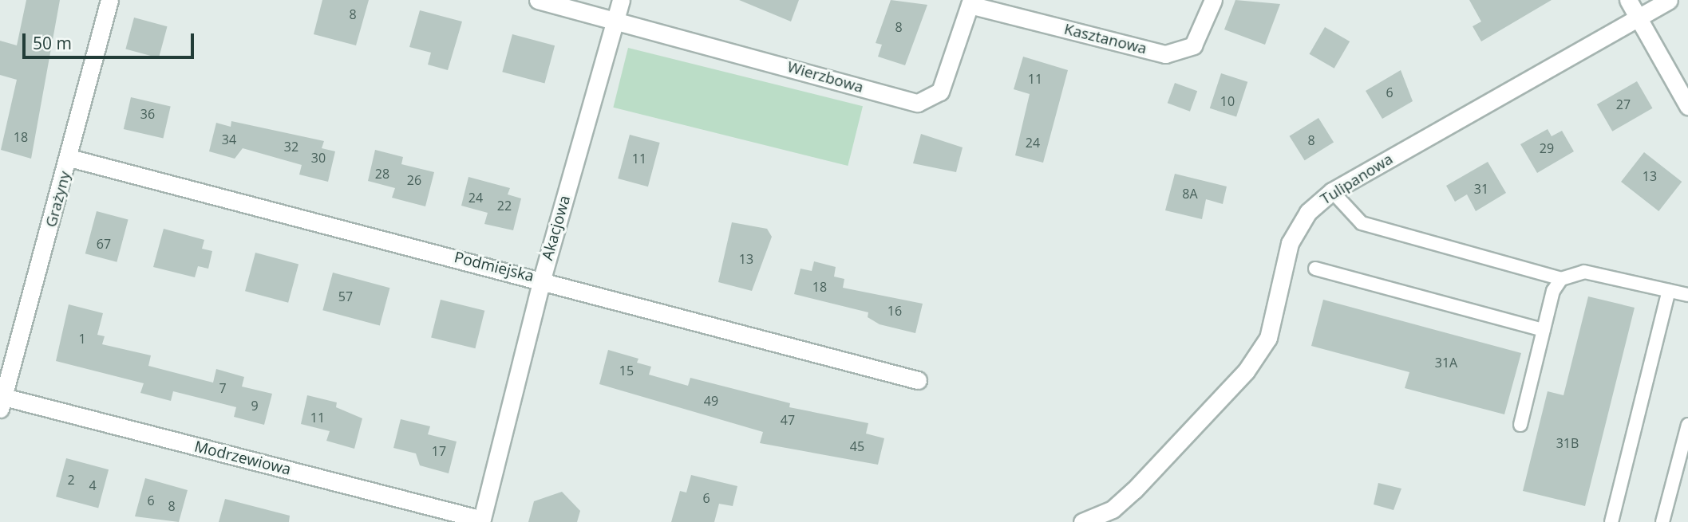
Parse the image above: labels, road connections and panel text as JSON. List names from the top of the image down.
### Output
{
  "streets": {
    "street": [
      "Kasztanowa",
      "Wierzbowa",
      "Tulipanowa",
      "Grażyny",
      "Akacjowa",
      "Podmiejska",
      "Modrzewiowa"
    ]
  },
  "crossings": [
    ["Kasztanowa", "Wierzbowa"],
    ["Wierzbowa", "Akacjowa"],
    ["Grażyny", "Podmiejska"],
    ["Grażyny", "Modrzewiowa"],
    ["Akacjowa", "Podmiejska"],
    ["Akacjowa", "Modrzewiowa"]
  ],
  "house_numbers": [
    "8",
    "8",
    "11",
    "6",
    "10",
    "27",
    "36",
    "18",
    "34",
    "8",
    "24",
    "32",
    "29",
    "30",
    "11",
    "28",
    "13",
    "26",
    "31",
    "8A",
    "24",
    "22",
    "67",
    "13",
    "18",
    "57",
    "16",
    "1",
    "31A",
    "15",
    "7",
    "49",
    "9",
    "11",
    "47",
    "31B",
    "45",
    "17",
    "2",
    "4",
    "6",
    "6",
    "8"
  ],
  "scale_bar": "50 m"
}
